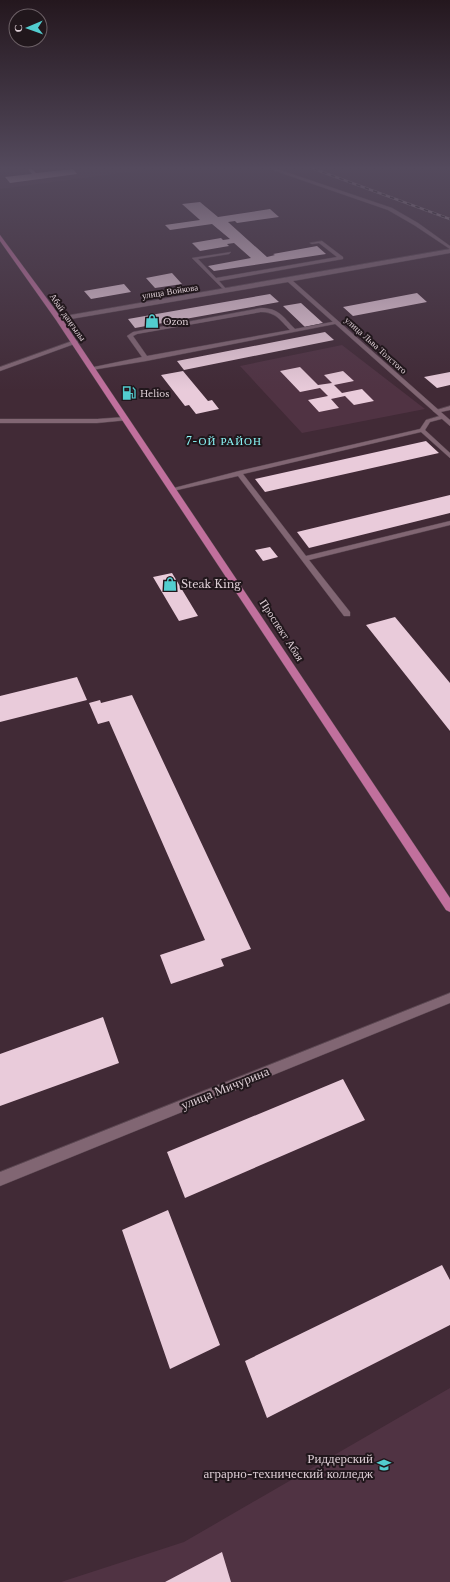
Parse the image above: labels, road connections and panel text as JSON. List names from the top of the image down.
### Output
{
  "streets": {
    "main road": ["Абай даңғылы", "Проспект Абая"],
    "street": ["улица Войкова", "улица Льва Толстого", "улица Мичурина"]
  },
  "crossings": [
    ["улица Войкова", "Абай даңғылы"],
    ["улица Войкова", "улица Льва Толстого"],
    ["Абай даңғылы", "Проспект Абая"]
  ],
  "districts": ["7-ОЙ РАЙОН"],
  "places": {
    "shop": ["Ozon", "Steak King"],
    "fuel station": ["Helios"],
    "school or university": ["Риддерский аграрно-технический колледж"]
  },
  "north": "left"
}
